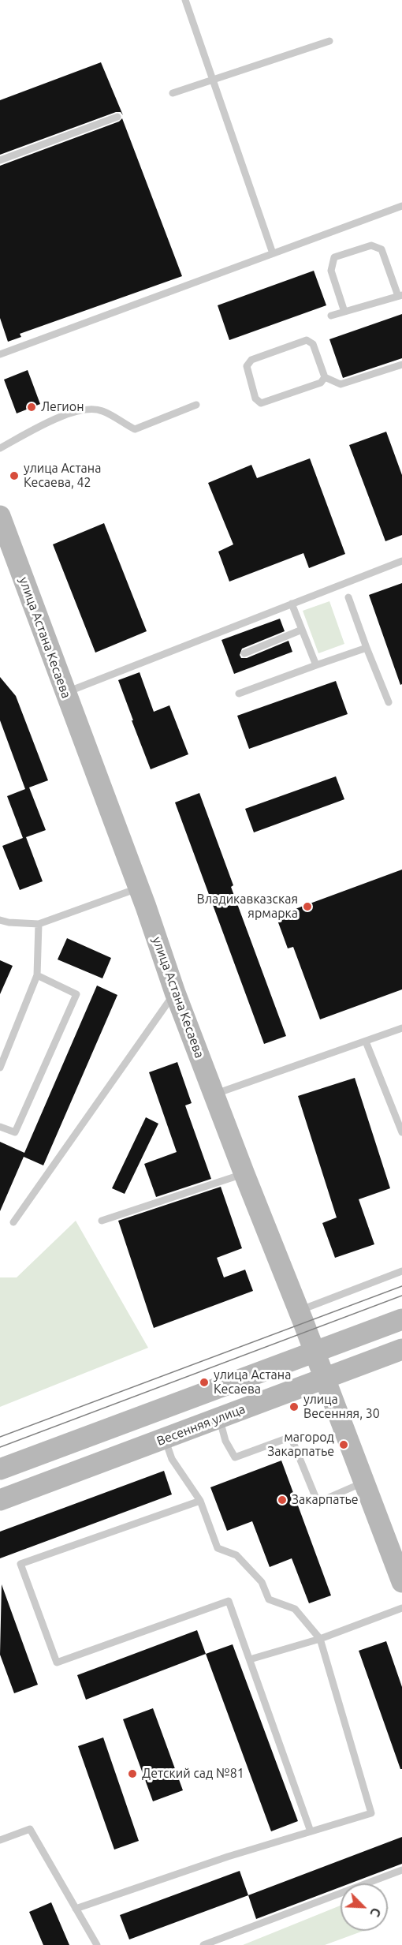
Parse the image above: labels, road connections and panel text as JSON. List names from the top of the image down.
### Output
{
  "streets": {
    "street": ["улица Астана Кесаева", "Весенняя улица"]
  },
  "crossings": [
    ["улица Астана Кесаева", "Весенняя улица"]
  ],
  "places": [
    "Легион",
    "улица Астана Кесаева, 42",
    "Владикавказская ярмарка",
    "улица Астана Кесаева",
    "улица Весенняя, 30",
    "магород Закарпатье",
    "Закарпатье",
    "Детский сад №81"
  ],
  "north": "bottom right"
}
